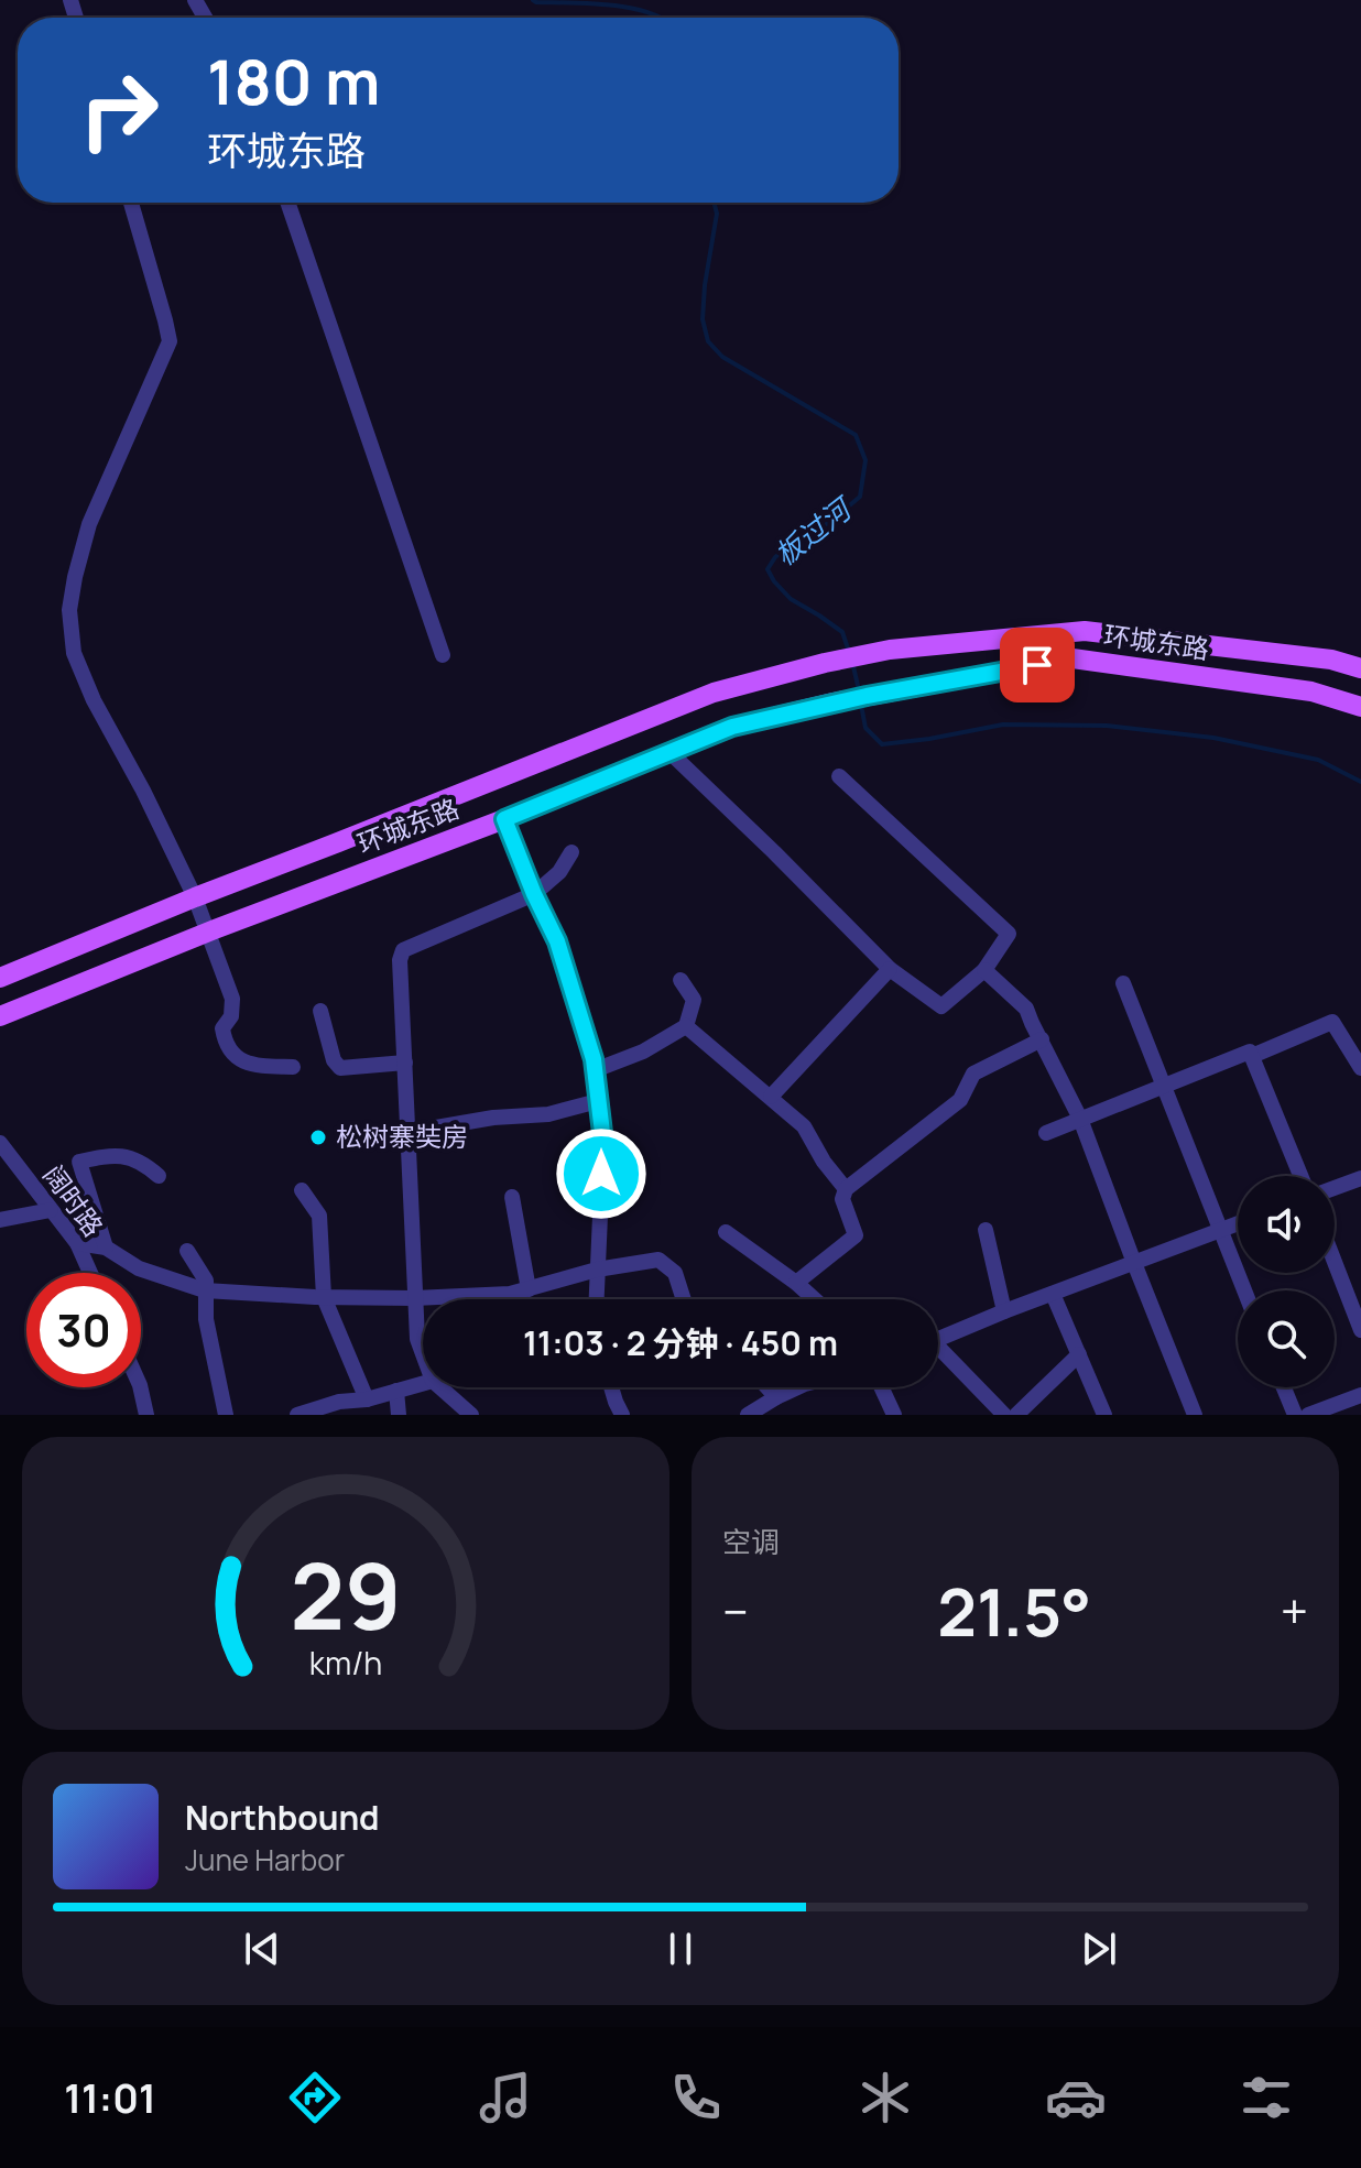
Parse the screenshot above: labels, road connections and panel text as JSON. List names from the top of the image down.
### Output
{
  "streets": {
    "main road": ["环城东路"],
    "street": ["阔时路"]
  },
  "water": ["板过河"],
  "places": ["松树寨奘房"],
  "page": {
    "turn": ["180 m", "环城东路"],
    "limit": "30",
    "trip": "11:03 · 2 分钟 · 450 m",
    "tile": "空调",
    "heat": ["−", "21.5°", "+"],
    "song": ["Northbound", "June Harbor"],
    "tabs": "11:01",
    "gauge": ["29", "km/h"]
  }
}
